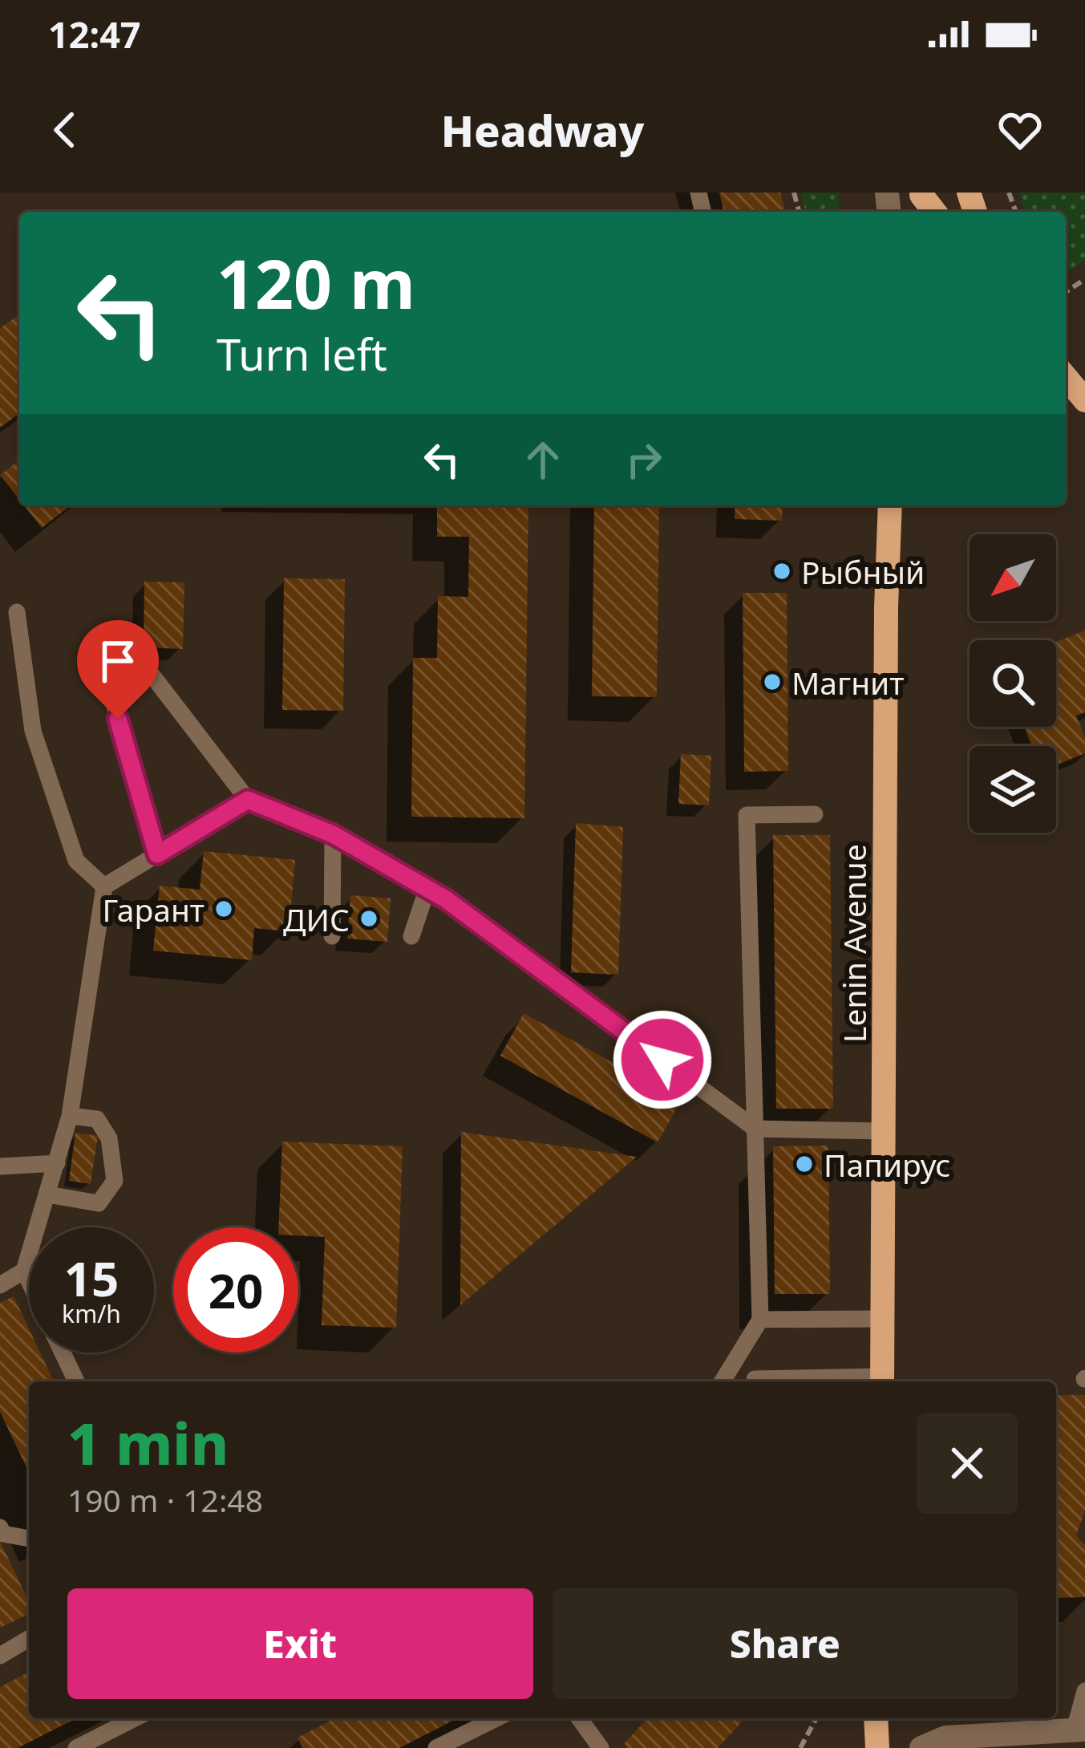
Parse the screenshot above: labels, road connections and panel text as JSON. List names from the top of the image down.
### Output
{
  "streets": {
    "main road": ["Lenin Avenue"]
  },
  "places": [
    "Рыбный",
    "Магнит",
    "Гарант",
    "ДИС",
    "Папирус"
  ],
  "north": "bottom left",
  "page": {
    "status": "12:47",
    "header": "Headway",
    "turn": ["120 m", "Turn left"],
    "speed": "15 km/h",
    "limit": "20",
    "heading": ["1 min", "190 m · 12:48"],
    "buttons": ["Exit", "Share"]
  }
}
